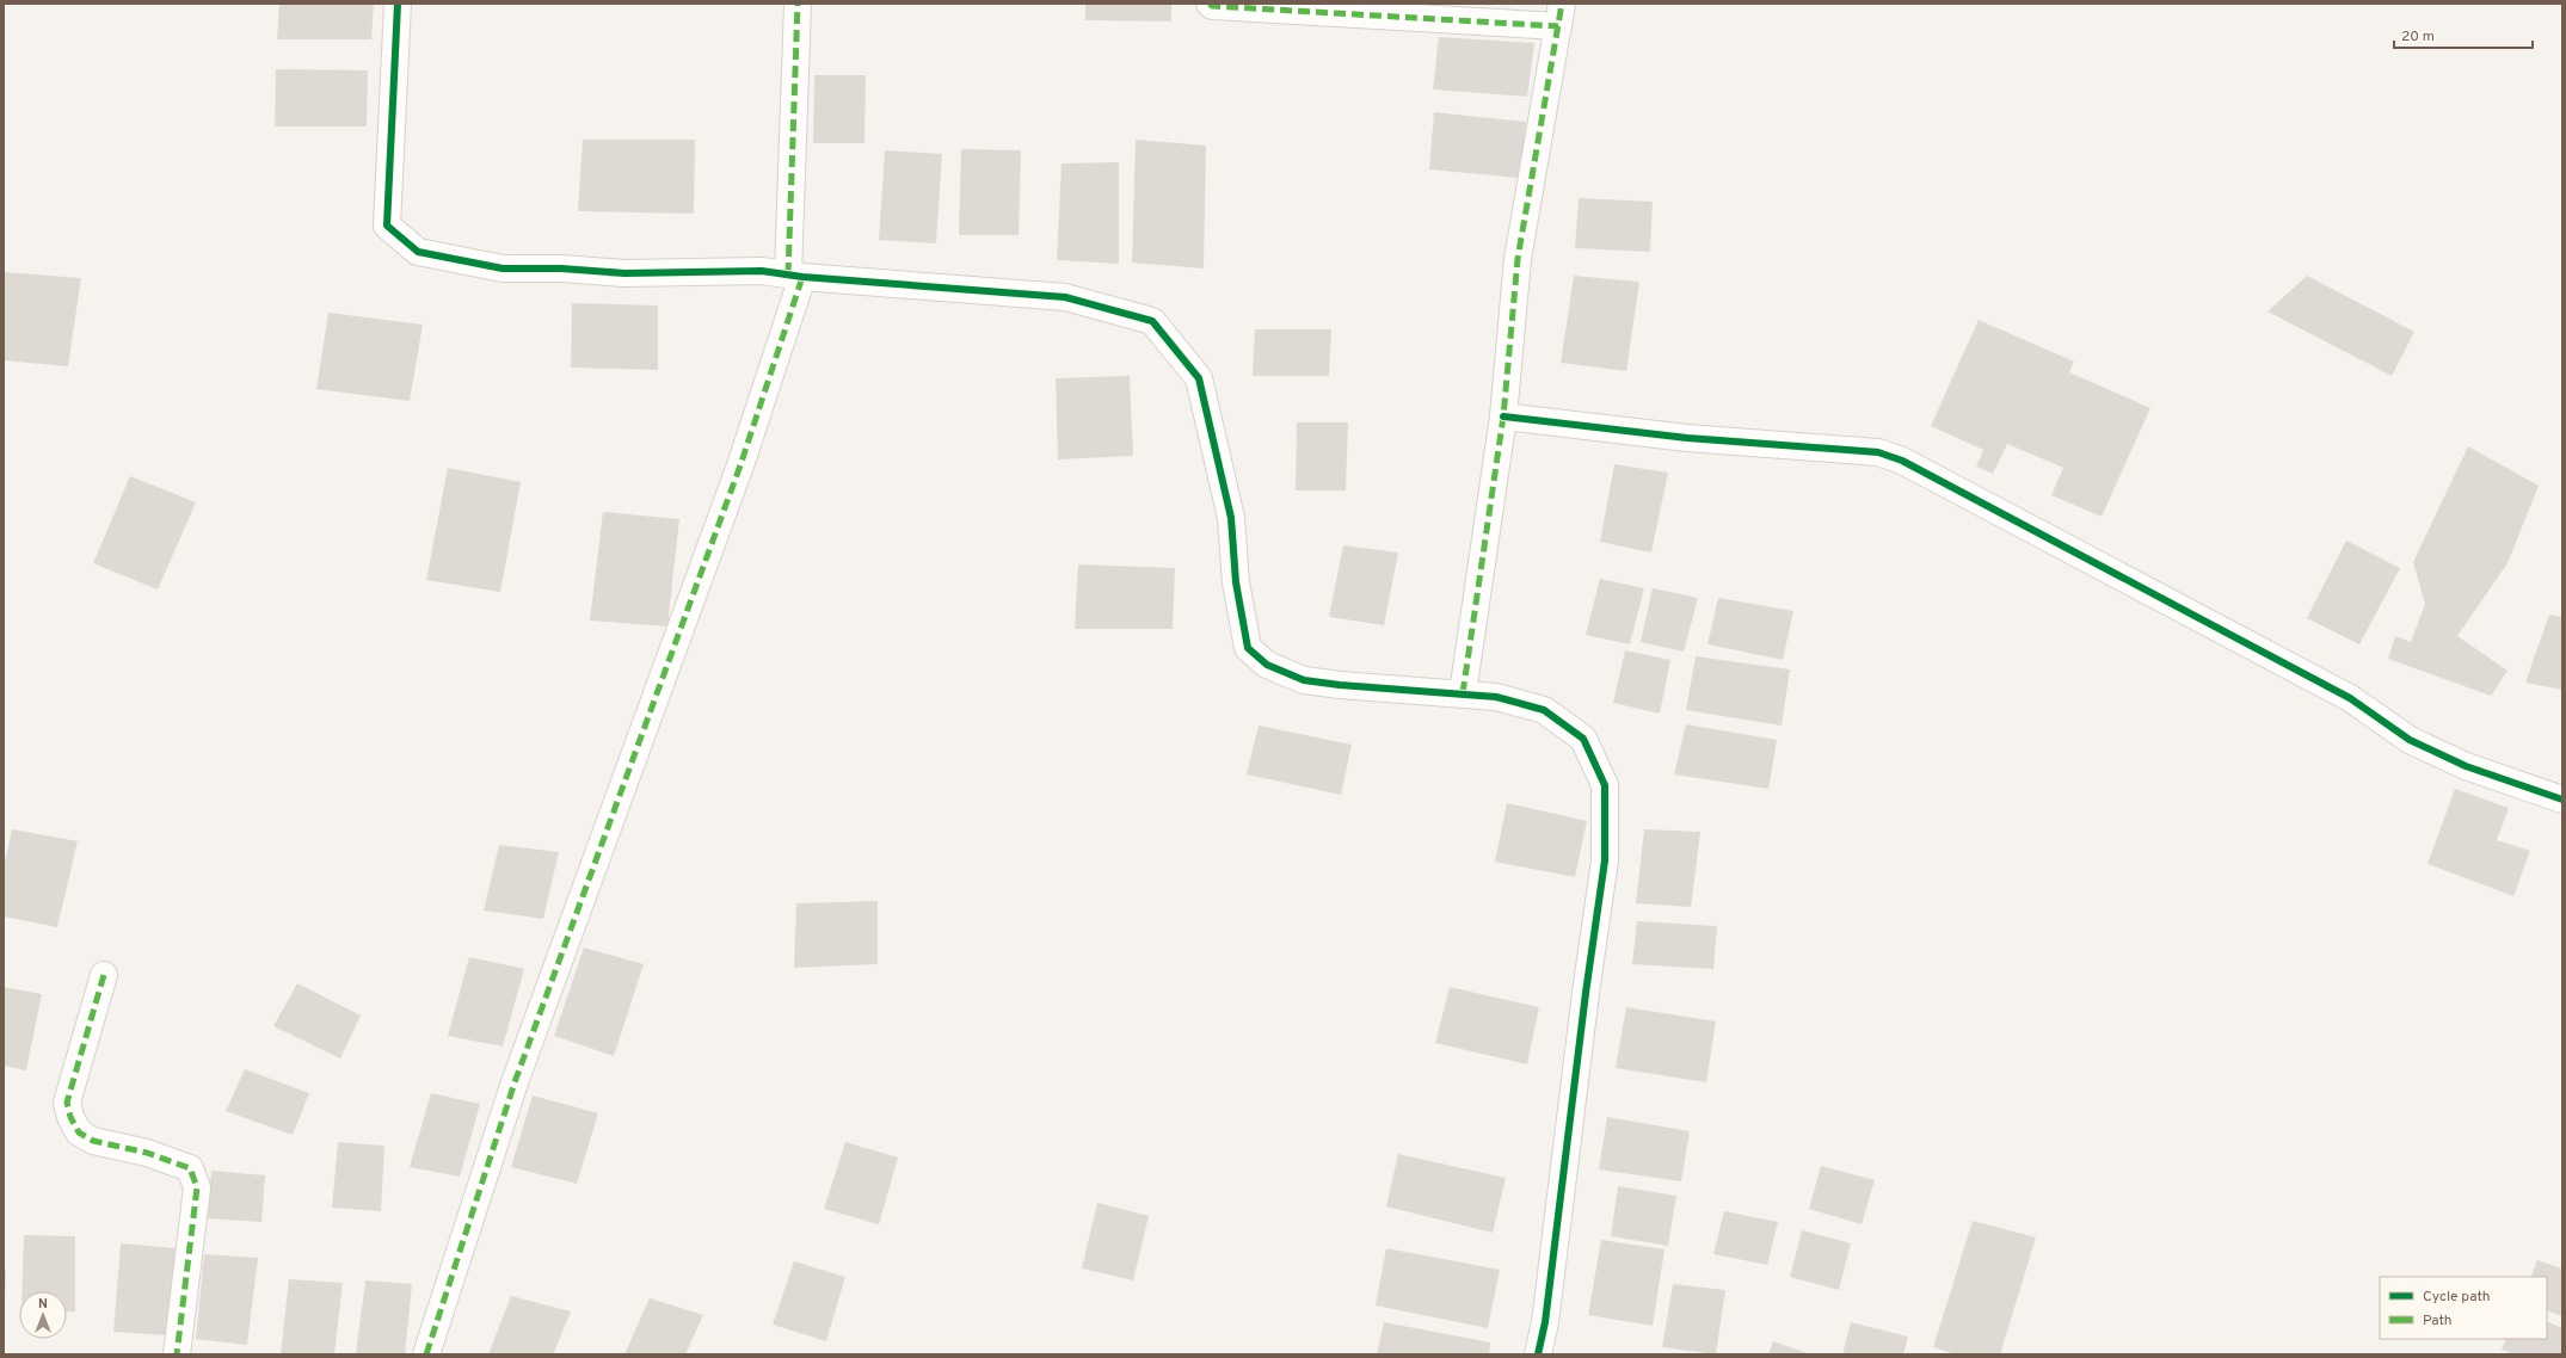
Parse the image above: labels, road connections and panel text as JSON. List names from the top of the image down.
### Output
{
  "legend": ["Cycle path", "Path"],
  "scale_bar": "20 m",
  "north": "top"
}
